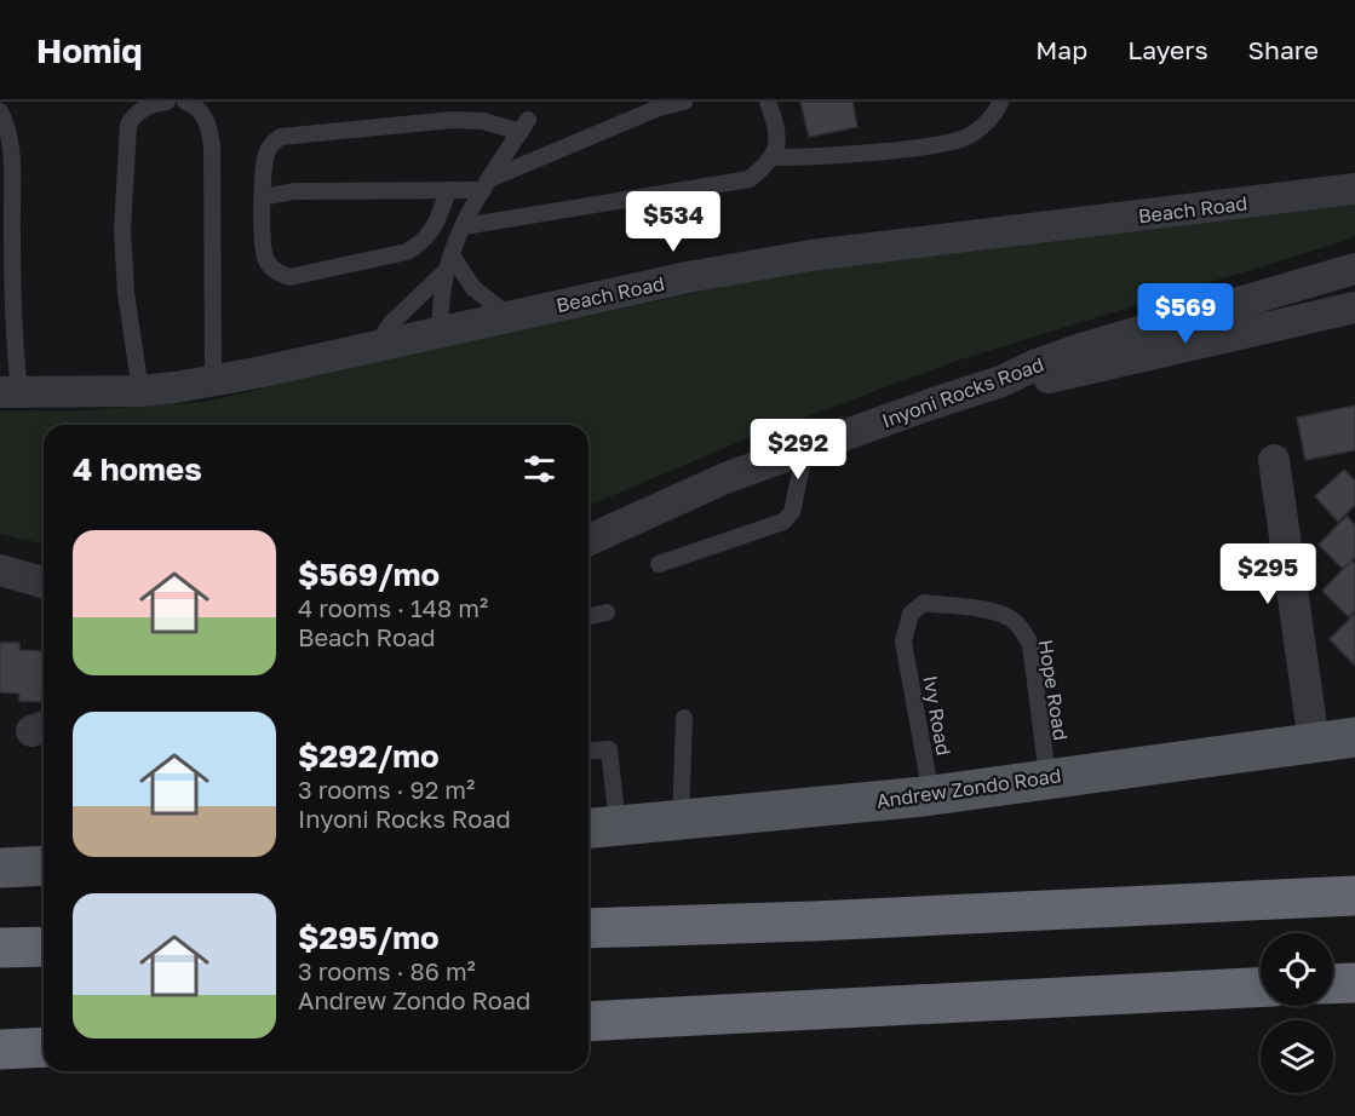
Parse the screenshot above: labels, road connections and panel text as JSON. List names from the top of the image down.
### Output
{
  "streets": {
    "main road": ["Andrew Zondo Road"],
    "street": ["Beach Road", "Inyoni Rocks Road"],
    "lane": ["Hope Road", "Ivy Road"]
  },
  "crossings": [
    ["Hope Road", "Ivy Road"],
    ["Hope Road", "Andrew Zondo Road"],
    ["Ivy Road", "Andrew Zondo Road"]
  ],
  "page": {
    "header": "Homiq",
    "nav": ["Map", "Layers", "Share"],
    "price": [
      "$534",
      "$569",
      "$292",
      "$295"
    ],
    "heading": "4 homes",
    "list": [
      {
        "name": "$569/mo",
        "note": "4 rooms · 148 m² · Beach Road"
      },
      {
        "name": "$292/mo",
        "note": "3 rooms · 92 m² · Inyoni Rocks Road"
      },
      {
        "name": "$295/mo",
        "note": "3 rooms · 86 m² · Andrew Zondo Road"
      }
    ]
  }
}
